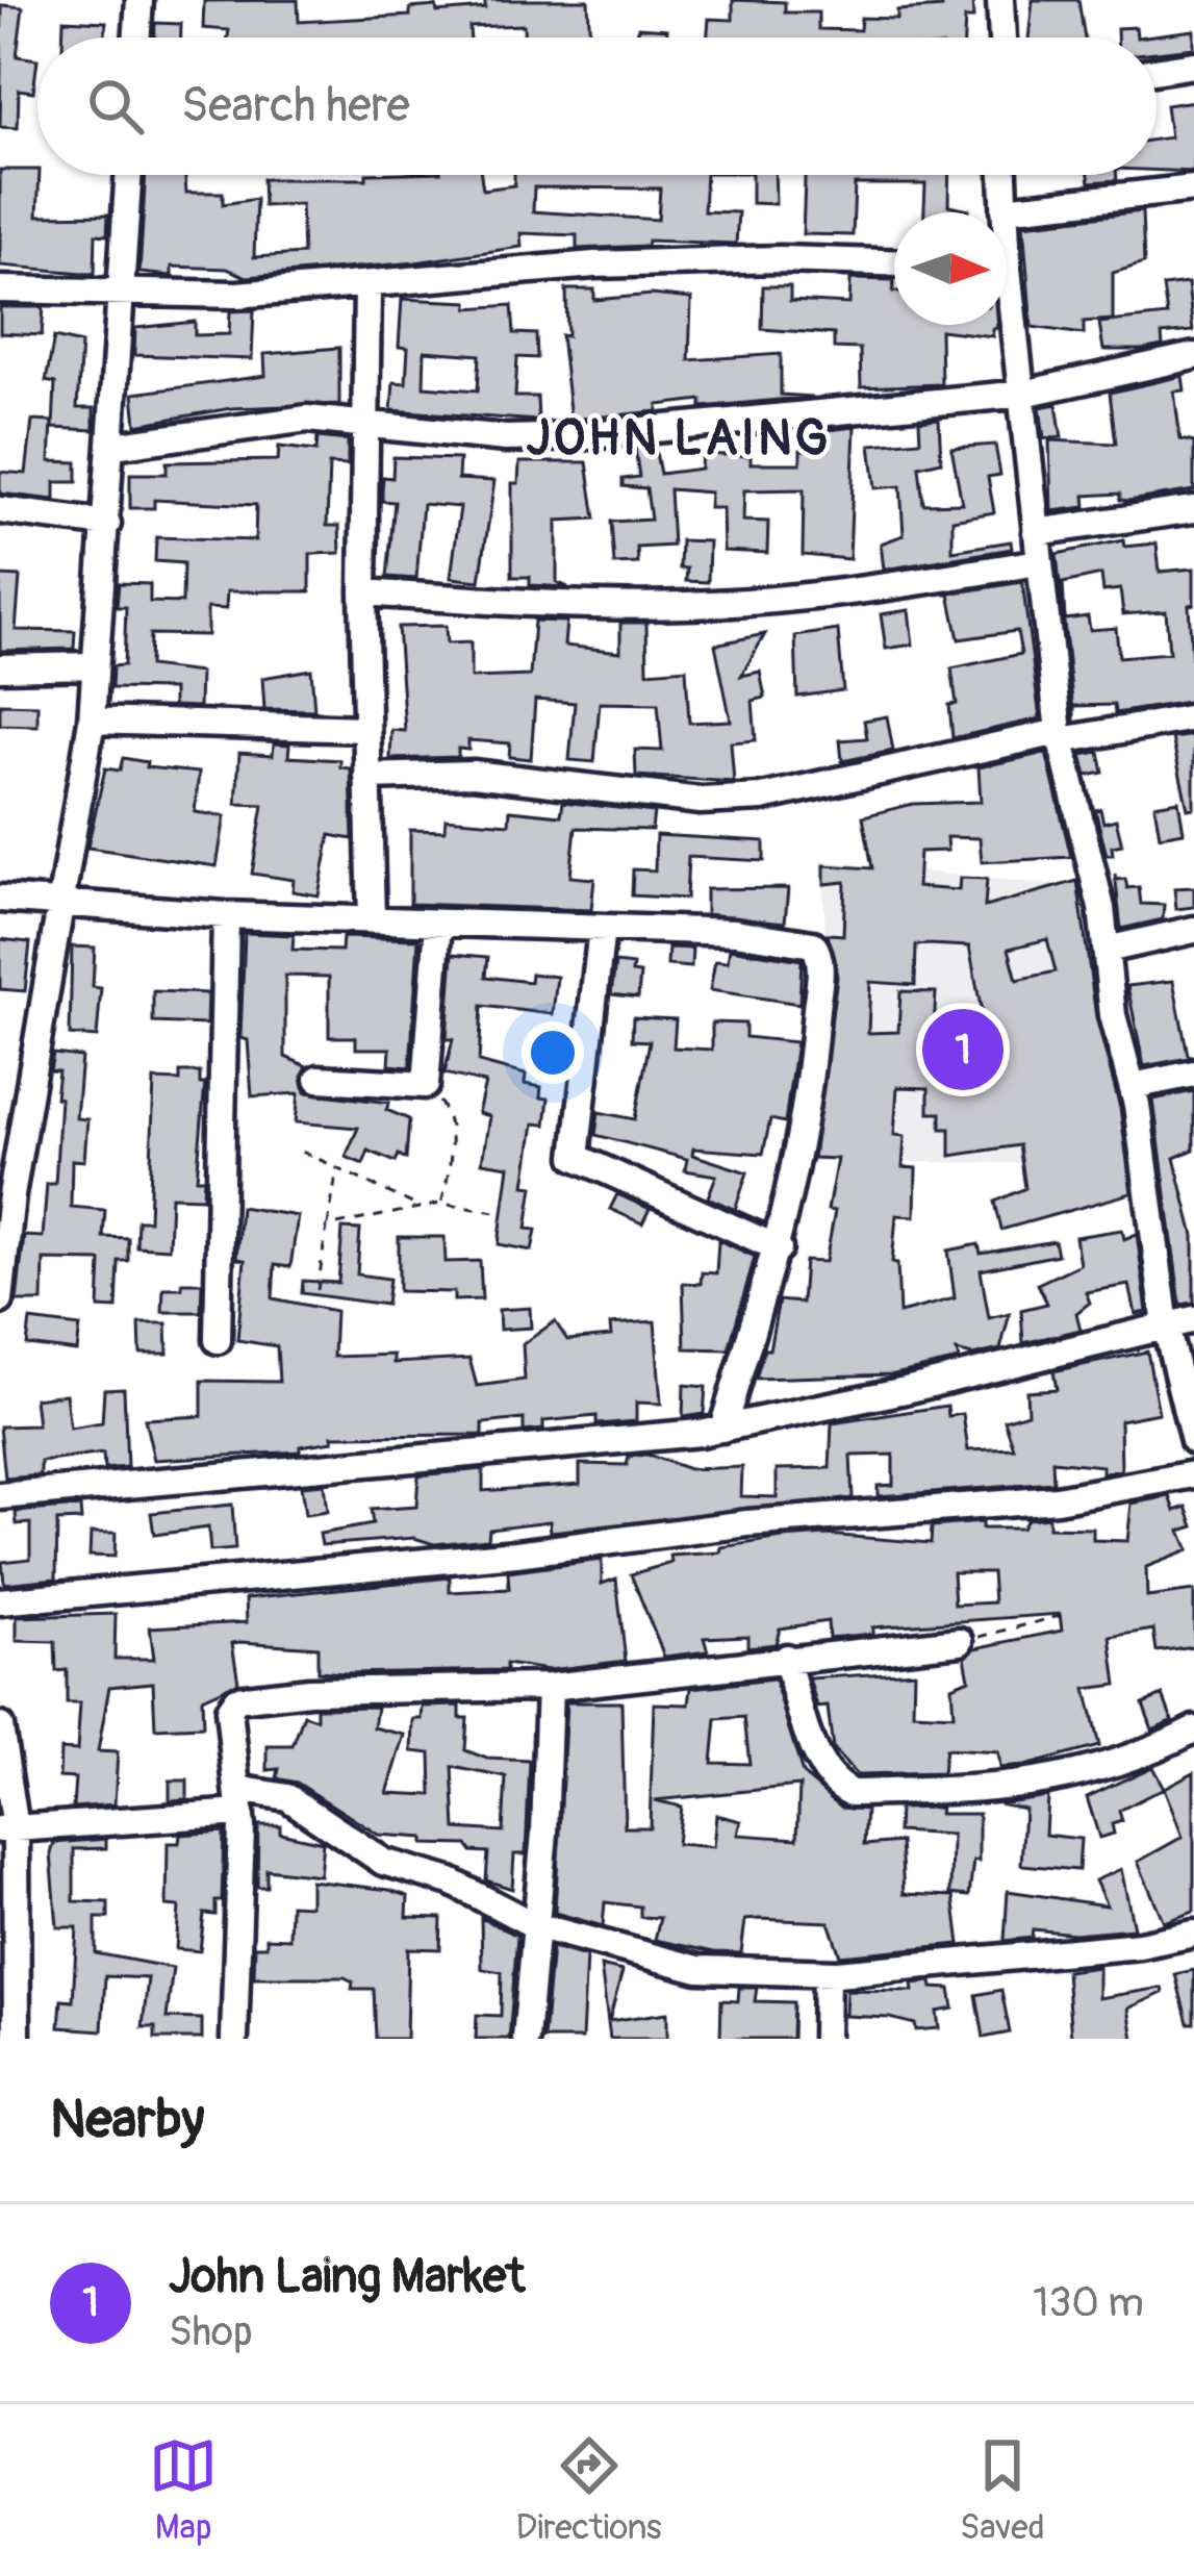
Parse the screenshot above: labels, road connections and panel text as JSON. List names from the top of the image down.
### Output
{
  "districts": ["JOHN LAING"],
  "north": "right",
  "page": {
    "search": "Search here",
    "pins": "1",
    "heading": "Nearby",
    "list": [
      {
        "mark": "1",
        "name": "John Laing Market",
        "note": "Shop",
        "value": "130 m"
      }
    ],
    "nav": ["Map", "Directions", "Saved"]
  }
}
